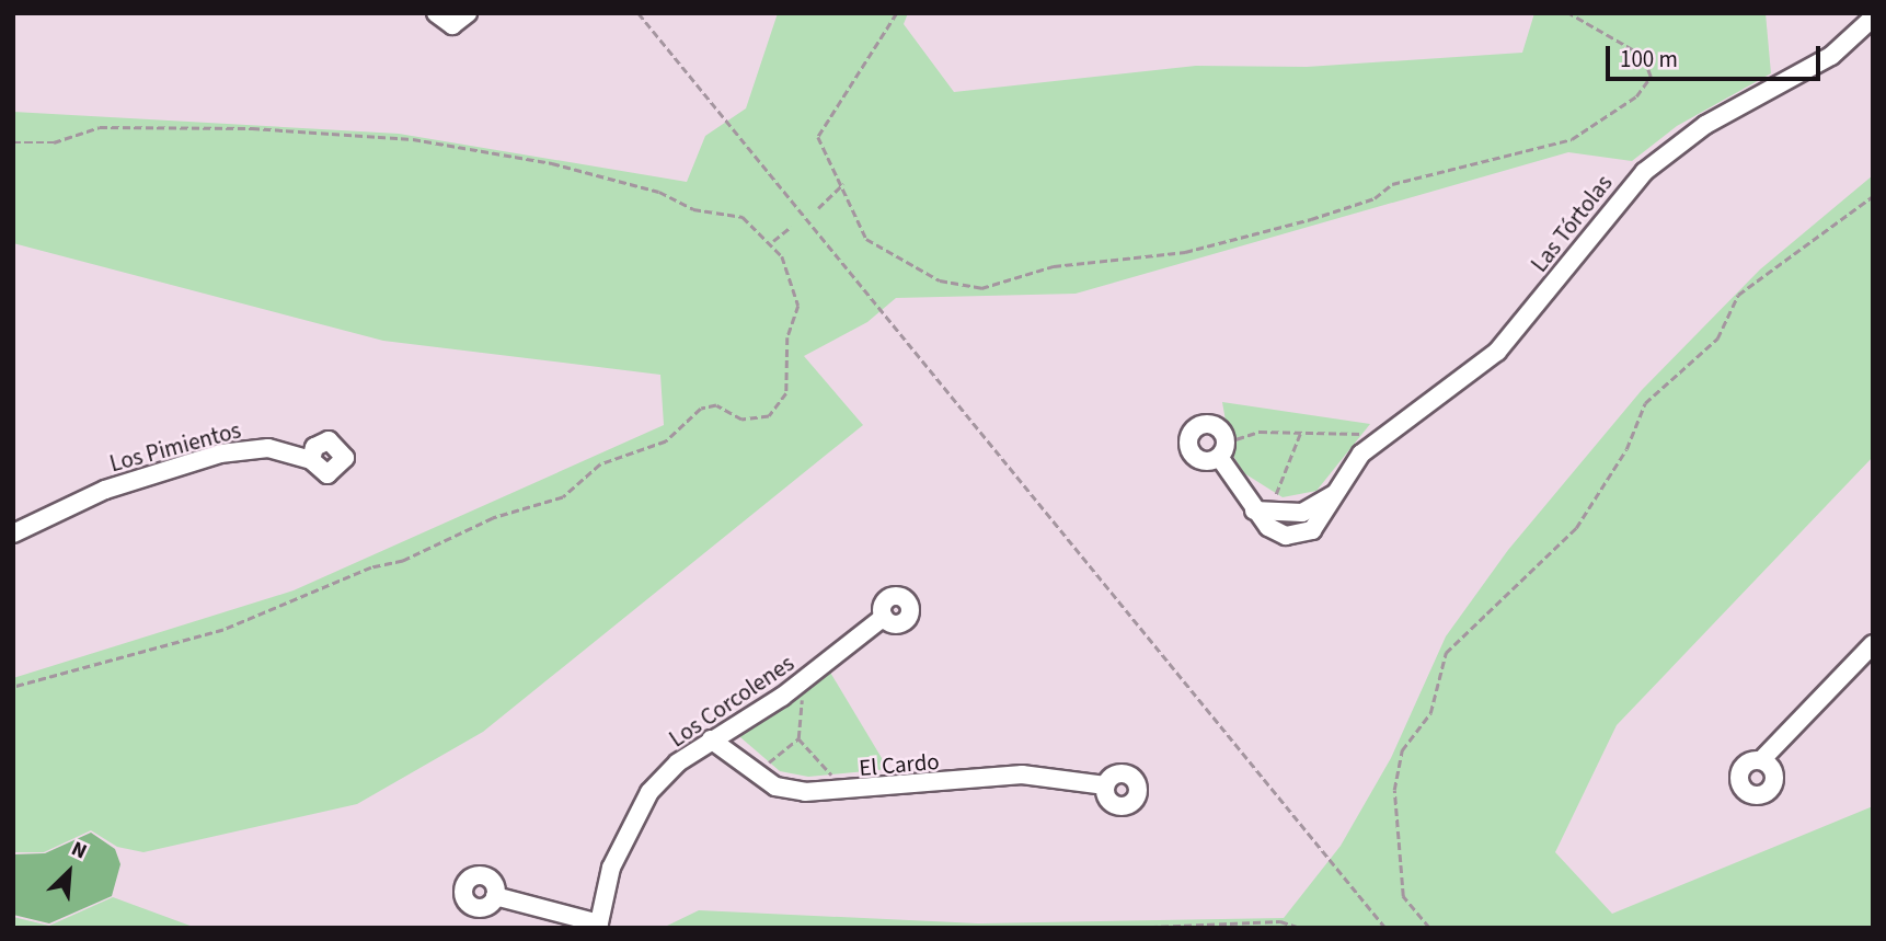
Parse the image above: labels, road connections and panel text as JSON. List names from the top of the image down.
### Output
{
  "streets": {
    "street": [
      "Las Tórtolas",
      "Los Pimientos",
      "Los Corcolenes",
      "El Cardo"
    ]
  },
  "crossings": [
    ["Los Corcolenes", "El Cardo"]
  ],
  "scale_bar": "100 m",
  "north": "top right"
}
